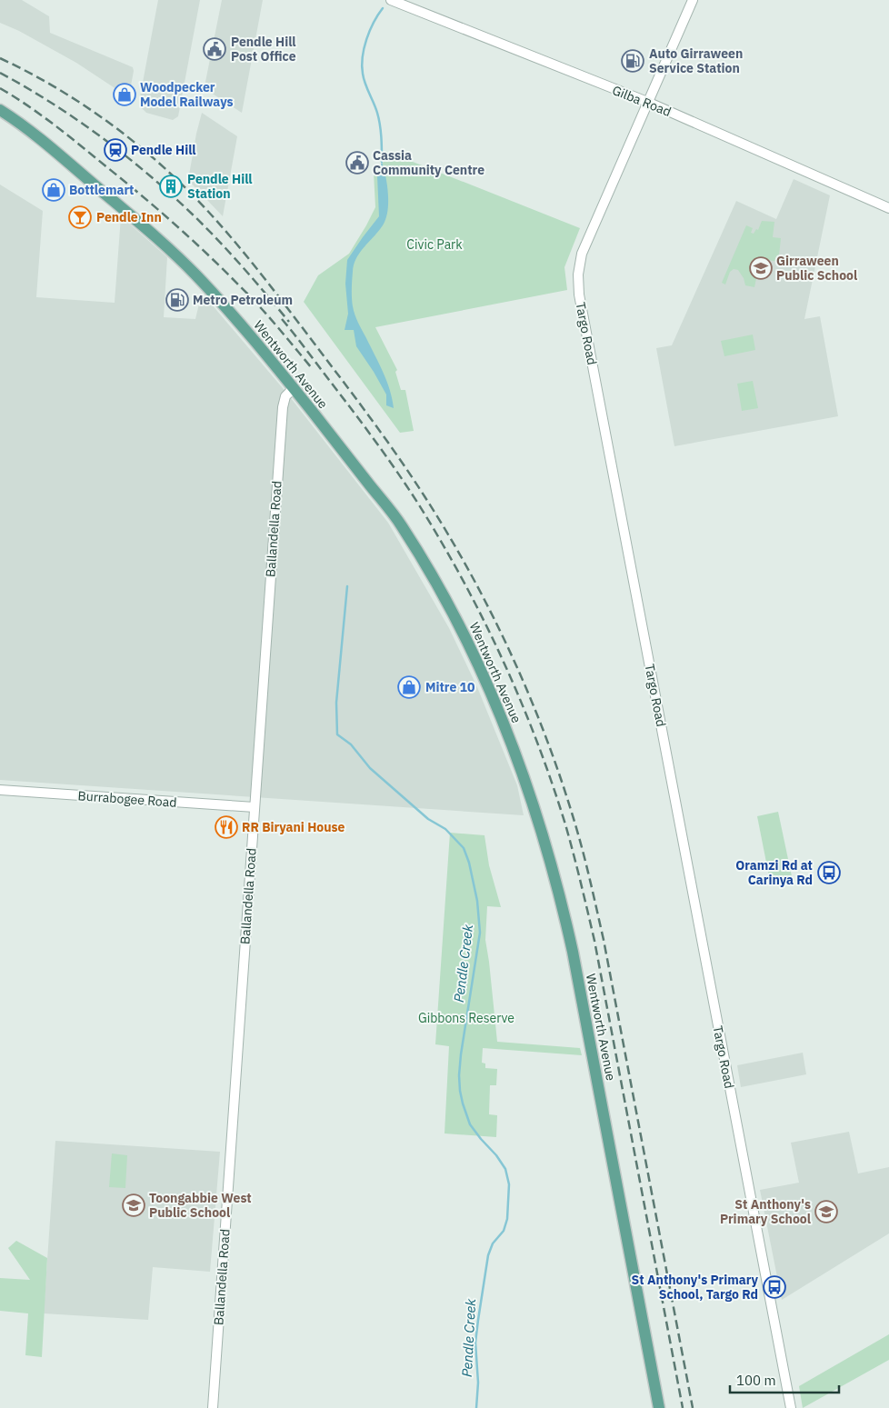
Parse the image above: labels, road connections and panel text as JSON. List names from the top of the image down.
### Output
{
  "streets": {
    "main road": ["Wentworth Avenue"],
    "street": [
      "Gilba Road",
      "Targo Road",
      "Ballandella Road",
      "Burrabogee Road"
    ]
  },
  "crossings": [
    ["Gilba Road", "Targo Road"],
    ["Wentworth Avenue", "Ballandella Road"],
    ["Ballandella Road", "Burrabogee Road"]
  ],
  "water": ["Pendle Creek"],
  "parks": ["Civic Park", "Gibbons Reserve"],
  "places": {
    "public building": ["Pendle Hill Post Office", "Cassia Community Centre"],
    "fuel station": ["Auto Girraween Service Station", "Metro Petroleum"],
    "shop": ["Woodpecker Model Railways", "Bottlemart", "Mitre 10"],
    "station": ["Pendle Hill"],
    "building": ["Pendle Hill Station"],
    "bar": ["Pendle Inn"],
    "school or university": ["Girraween Public School", "Toongabbie West Public School", "St Anthony's Primary School"],
    "restaurant": ["RR Biryani House"],
    "bus stop": ["Oramzi Rd at Carinya Rd", "St Anthony's Primary School, Targo Rd"]
  },
  "scale_bar": "100 m"
}
